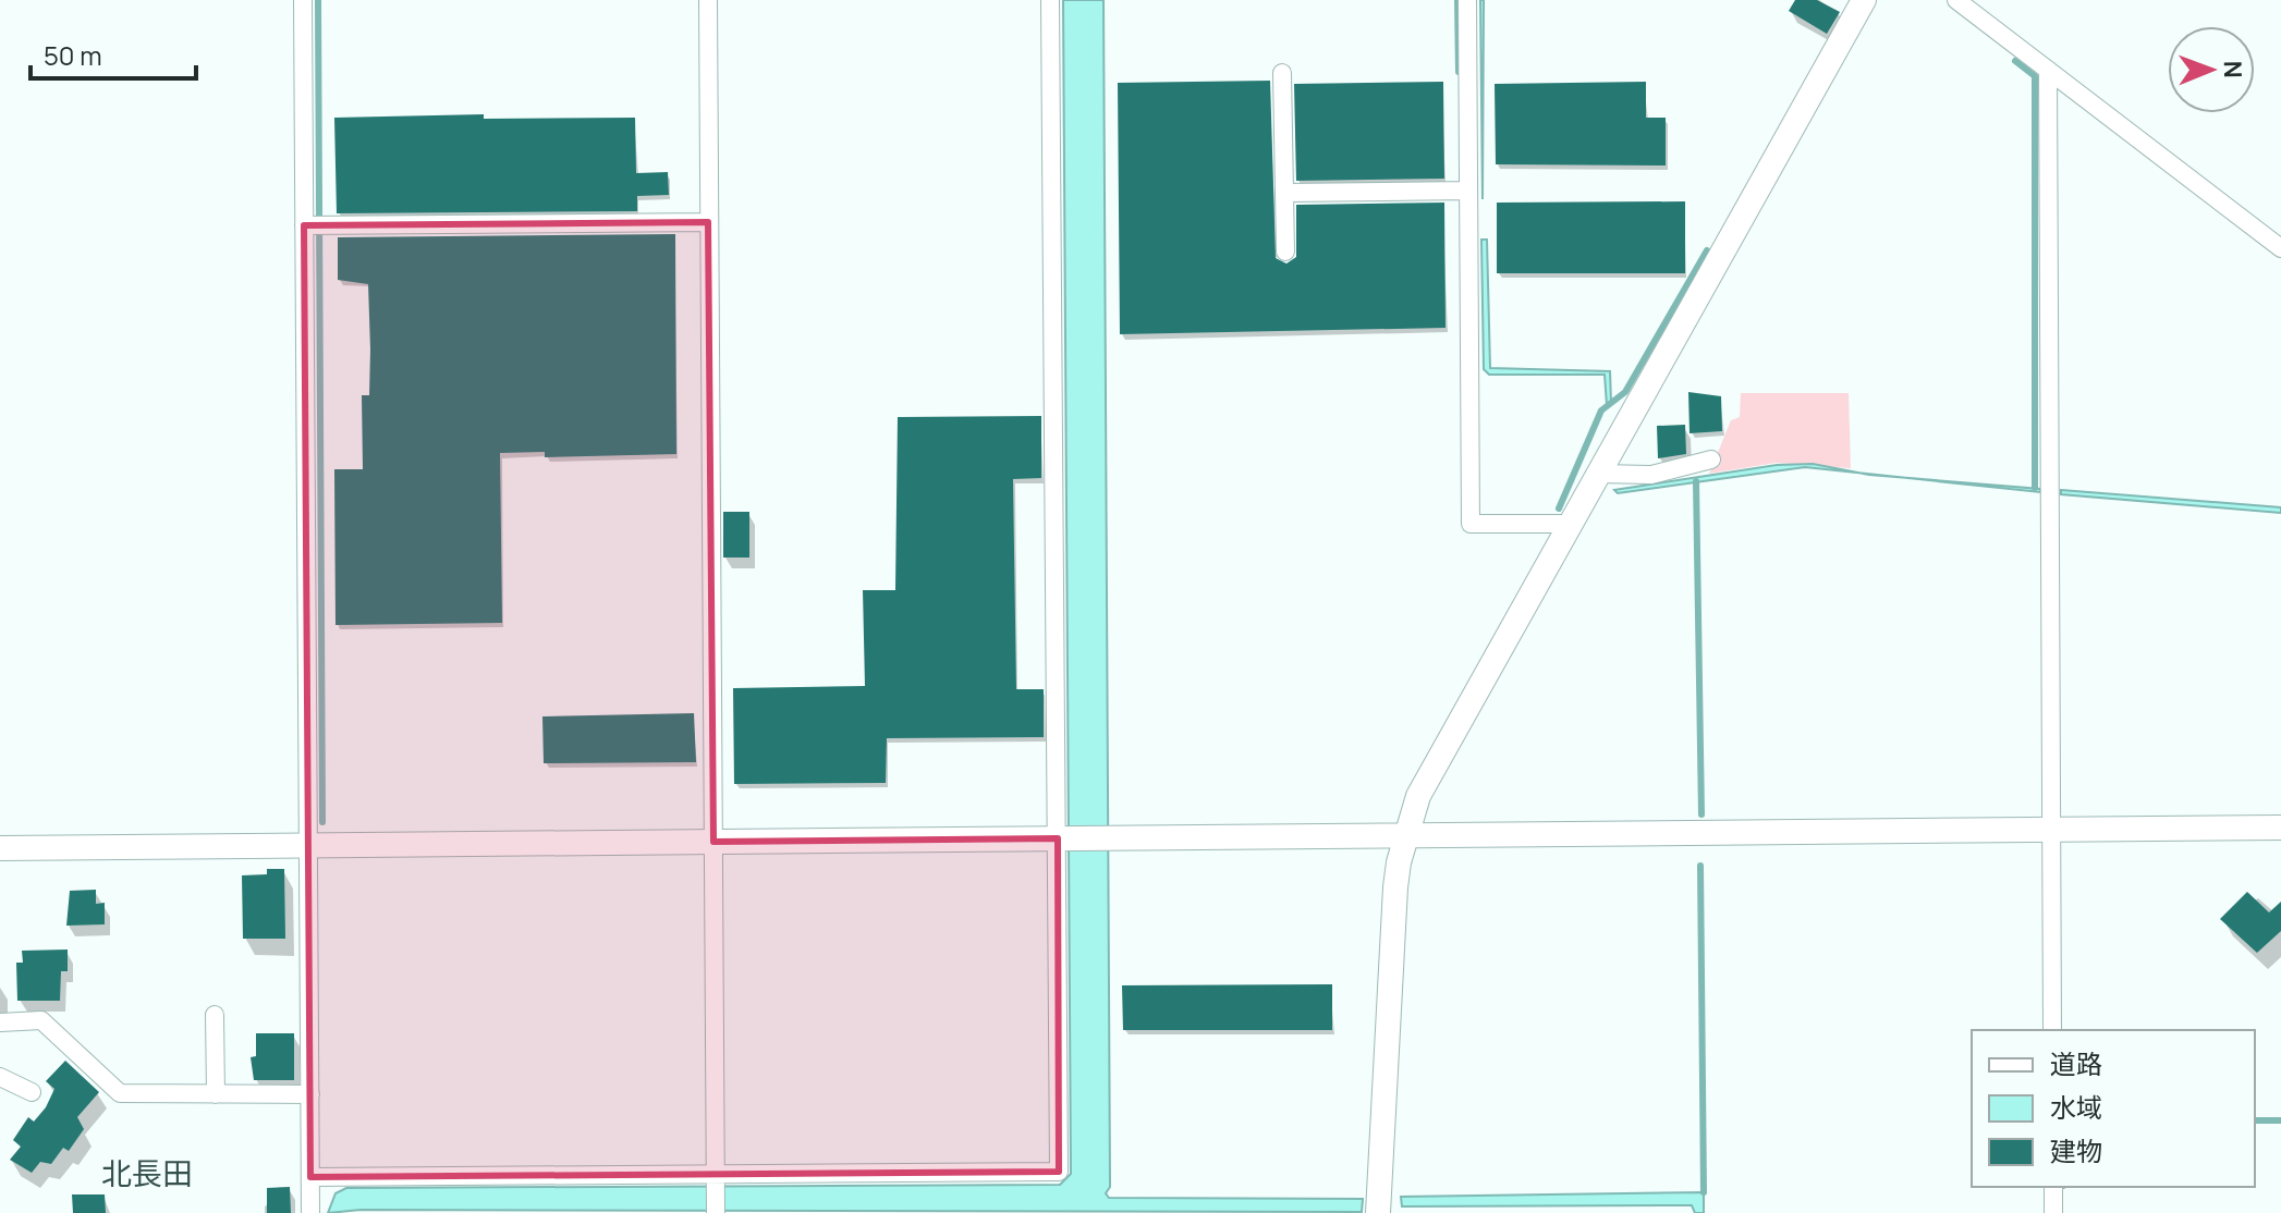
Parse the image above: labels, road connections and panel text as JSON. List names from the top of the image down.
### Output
{
  "districts": ["北長田"],
  "legend": ["道路", "水域", "建物"],
  "scale_bar": "50 m",
  "north": "right"
}
